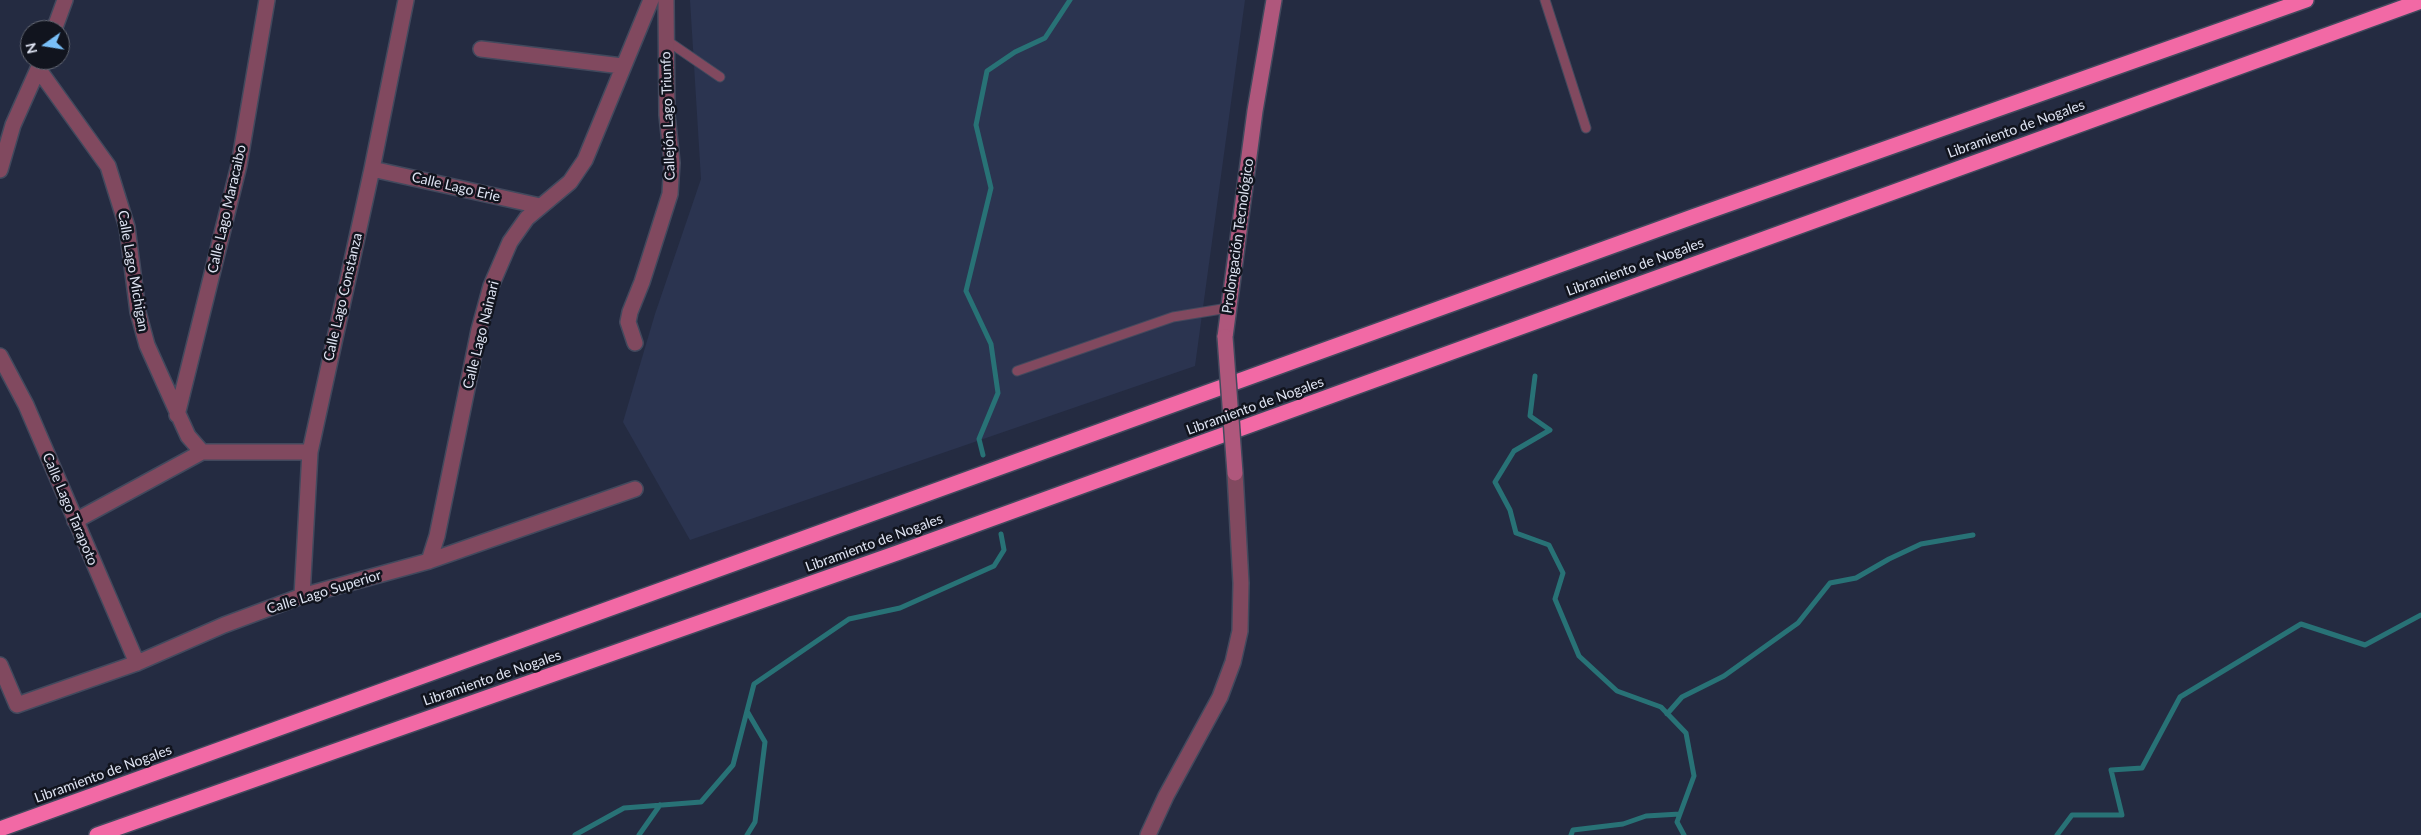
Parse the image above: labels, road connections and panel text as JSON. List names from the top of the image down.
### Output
{
  "streets": {
    "highway": ["Libramiento de Nogales"],
    "street": [
      "Callejón Lago Triunfo",
      "Calle Lago Erie",
      "Calle Lago Maracaibo",
      "Prolongación Tecnológico",
      "Calle Lago Michigan",
      "Calle Lago Constanza",
      "Calle Lago Nainari",
      "Calle Lago Tarapoto",
      "Calle Lago Superior"
    ]
  },
  "crossings": [
    ["Calle Lago Erie", "Calle Lago Constanza"],
    ["Calle Lago Erie", "Calle Lago Nainari"],
    ["Calle Lago Maracaibo", "Calle Lago Michigan"],
    ["Calle Lago Constanza", "Calle Lago Superior"],
    ["Calle Lago Nainari", "Calle Lago Superior"],
    ["Calle Lago Tarapoto", "Calle Lago Superior"]
  ],
  "north": "left"
}
